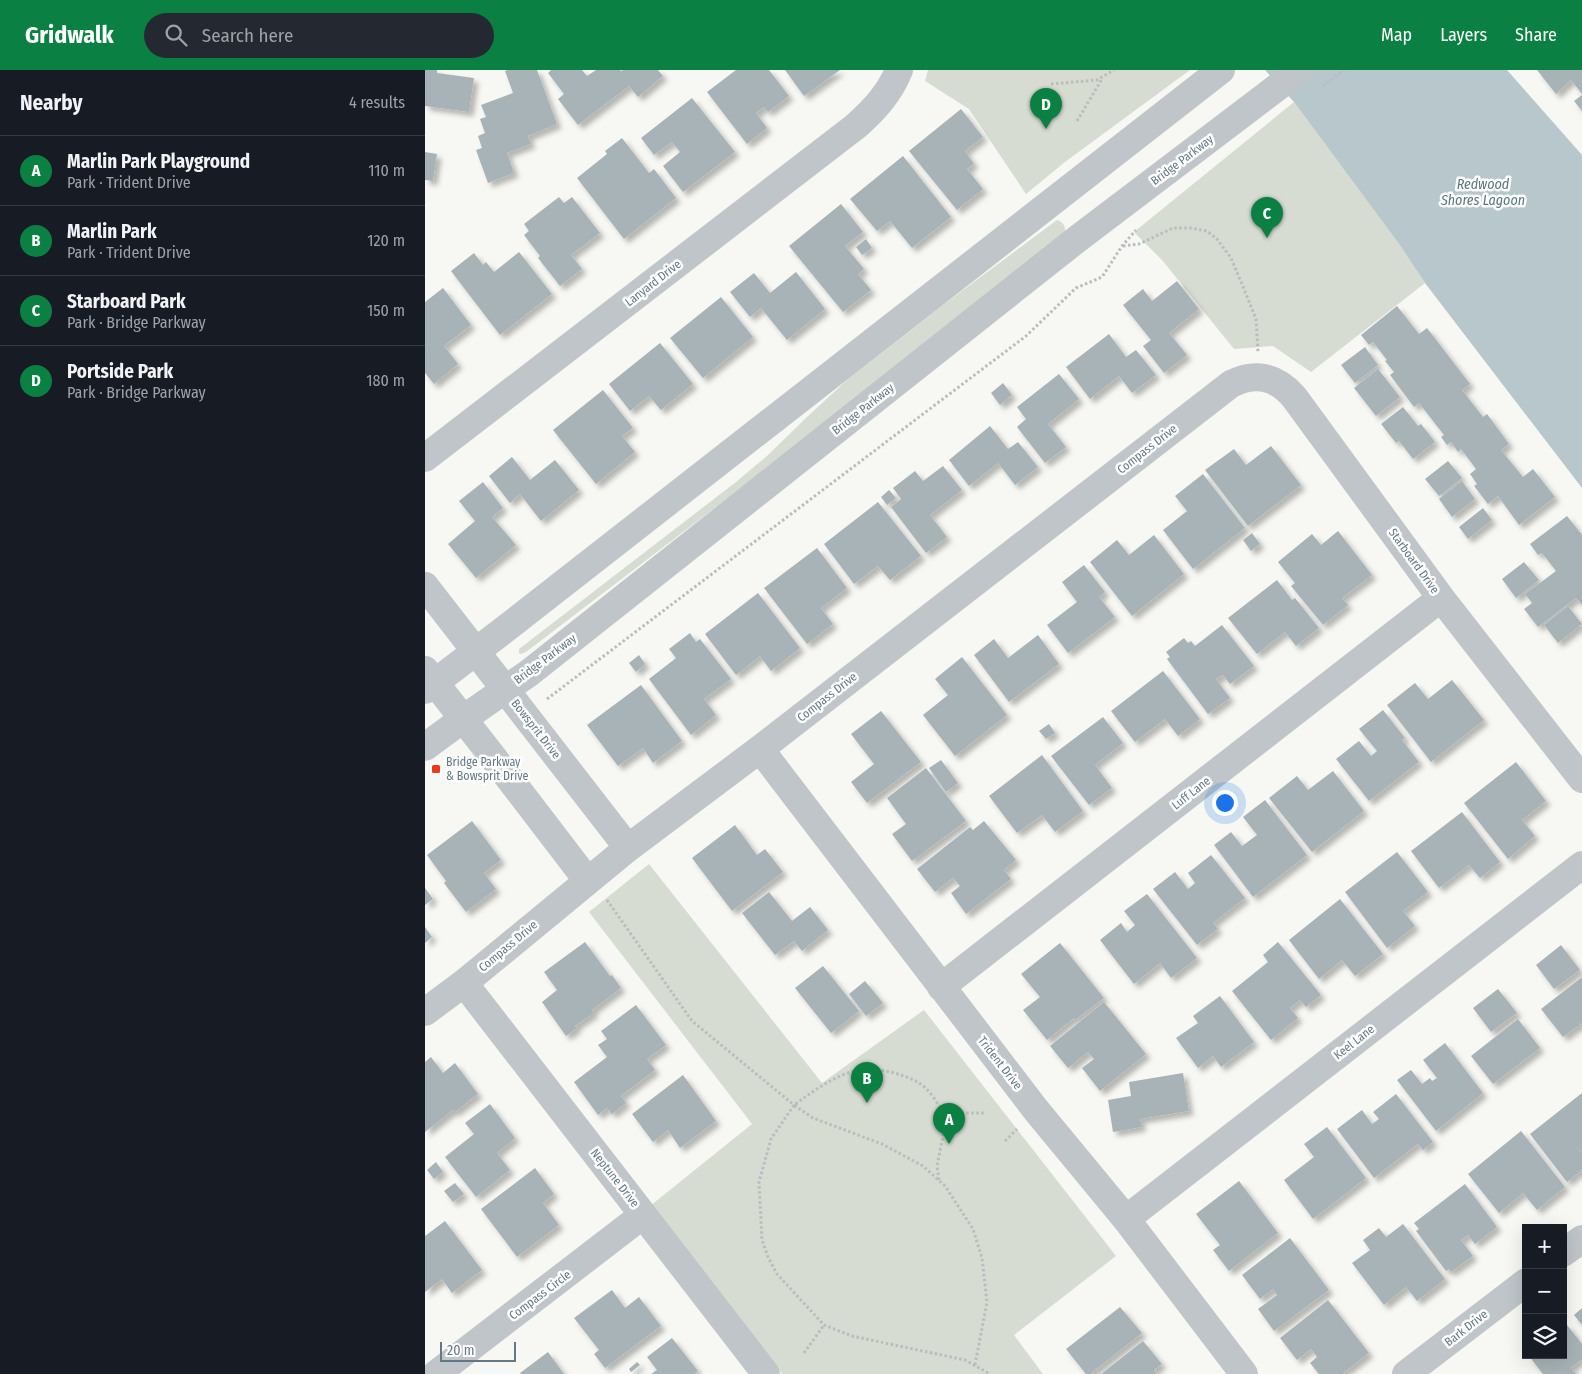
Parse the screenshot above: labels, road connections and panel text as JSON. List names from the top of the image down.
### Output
{
  "streets": {
    "street": [
      "Bridge Parkway",
      "Lanyard Drive",
      "Compass Drive",
      "Starboard Drive",
      "Bowsprit Drive",
      "Luff Lane",
      "Keel Lane",
      "Trident Drive",
      "Neptune Drive",
      "Compass Circle",
      "Bark Drive"
    ]
  },
  "crossings": [
    ["Bridge Parkway", "Bowsprit Drive"],
    ["Compass Drive", "Starboard Drive"],
    ["Compass Drive", "Bowsprit Drive"],
    ["Compass Drive", "Trident Drive"],
    ["Compass Drive", "Neptune Drive"],
    ["Starboard Drive", "Luff Lane"],
    ["Luff Lane", "Trident Drive"],
    ["Keel Lane", "Trident Drive"],
    ["Neptune Drive", "Compass Circle"]
  ],
  "water": ["Redwood Shores Lagoon"],
  "places": {
    "transit": ["Bridge Parkway & Bowsprit Drive"]
  },
  "scale_bar": "20 m",
  "page": {
    "header": "Gridwalk",
    "search": "Search here",
    "nav": ["Map", "Layers", "Share"],
    "heading": ["Nearby", "4 results"],
    "pins": [
      "D",
      "C",
      "B",
      "A"
    ],
    "list": [
      {
        "mark": "A",
        "name": "Marlin Park Playground",
        "note": "Park · Trident Drive",
        "value": "110 m"
      },
      {
        "mark": "B",
        "name": "Marlin Park",
        "note": "Park · Trident Drive",
        "value": "120 m"
      },
      {
        "mark": "C",
        "name": "Starboard Park",
        "note": "Park · Bridge Parkway",
        "value": "150 m"
      },
      {
        "mark": "D",
        "name": "Portside Park",
        "note": "Park · Bridge Parkway",
        "value": "180 m"
      }
    ],
    "map_buttons": ["+", "−"],
    "scale": "20 m"
  }
}
